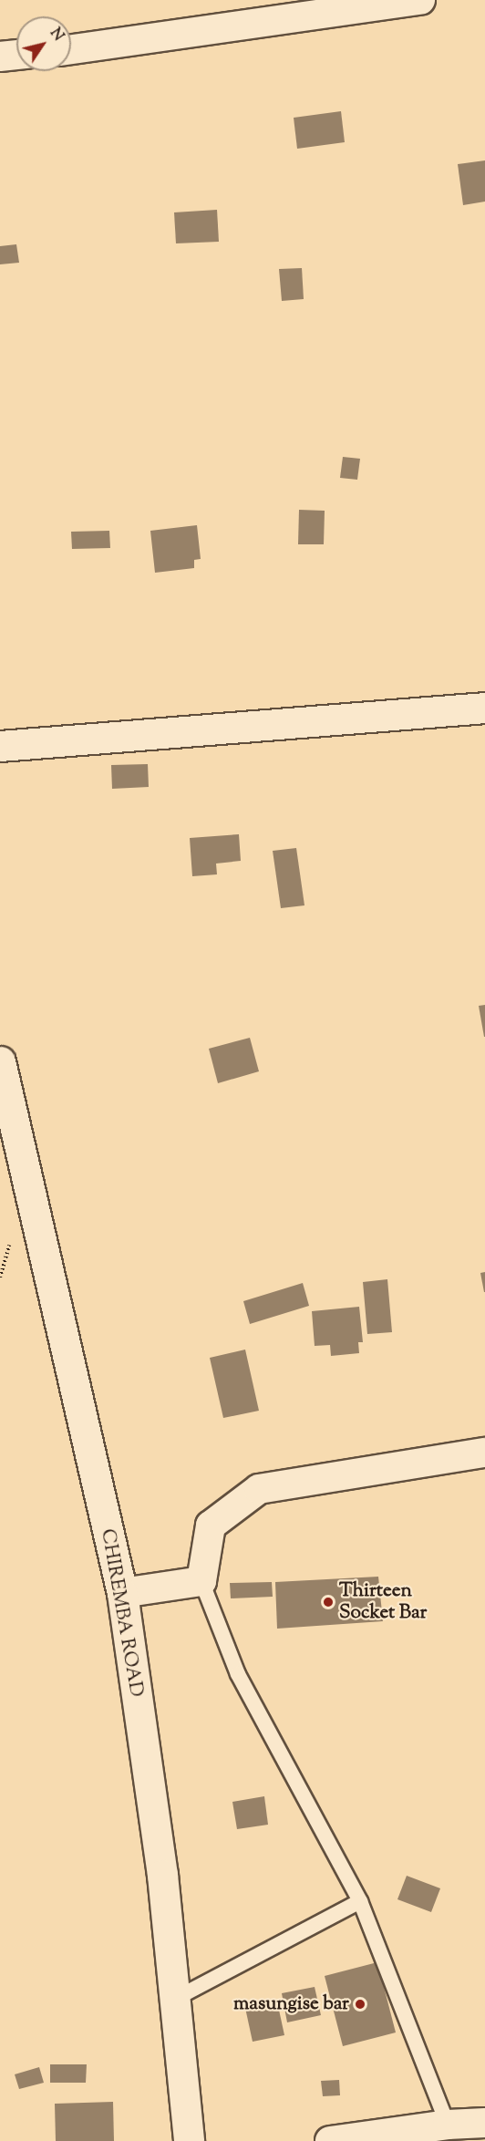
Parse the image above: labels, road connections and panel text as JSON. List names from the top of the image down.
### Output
{
  "streets": {
    "main road": ["CHIREMBA ROAD"]
  },
  "places": ["Thirteen Socket Bar", "masungise bar"],
  "north": "top right"
}
